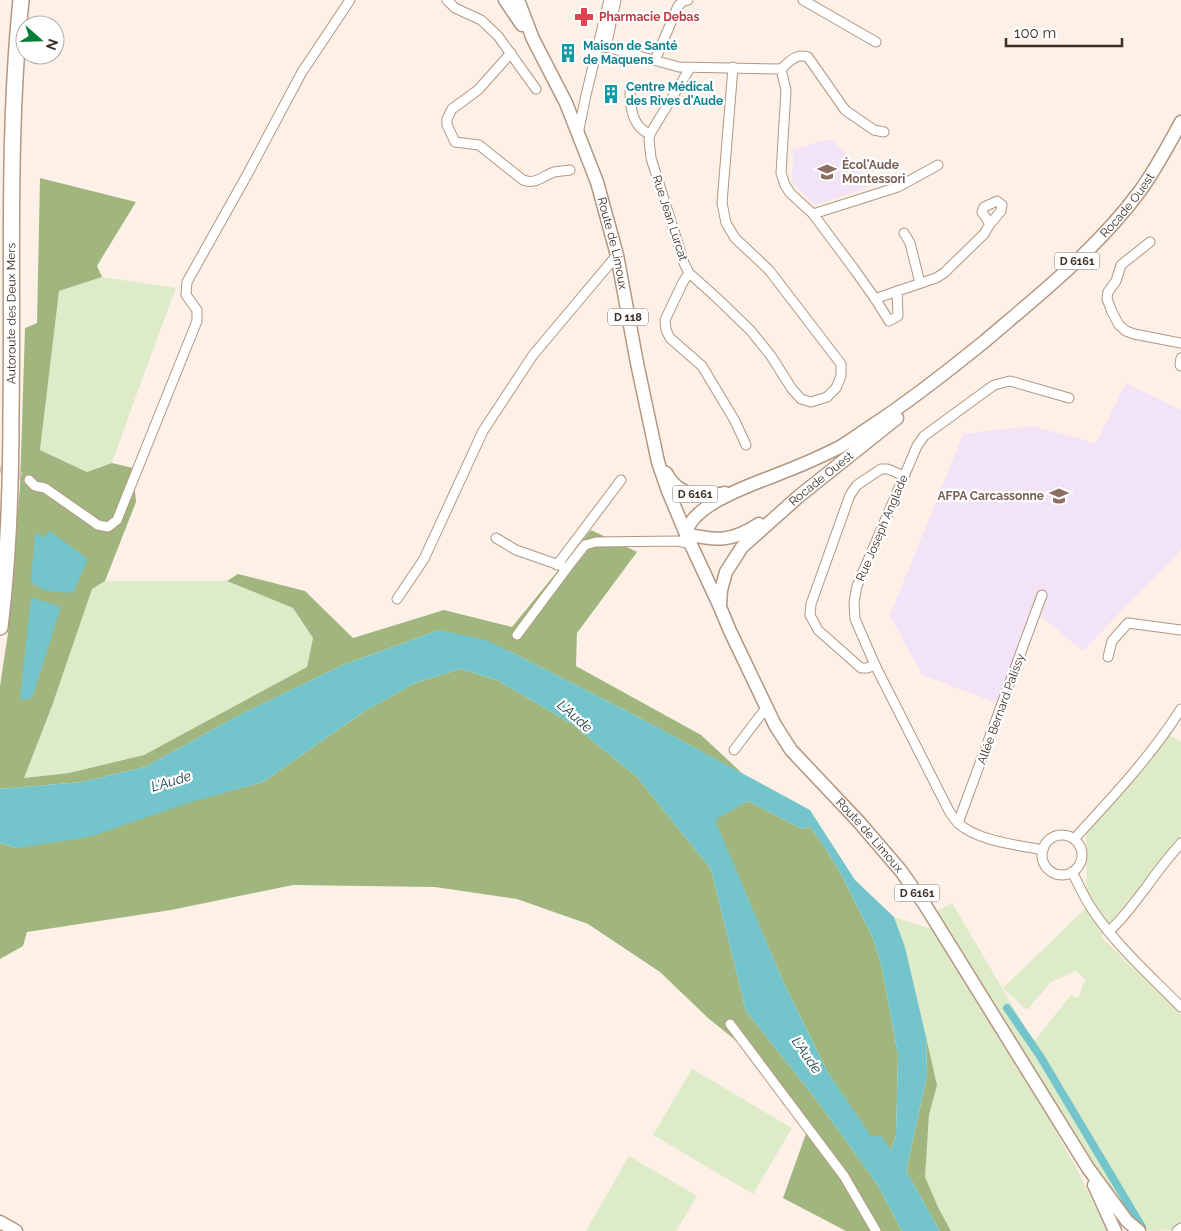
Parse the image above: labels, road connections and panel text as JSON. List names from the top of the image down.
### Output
{
  "streets": {
    "highway": ["Autoroute des Deux Mers"],
    "main road": [
      "Rocade Ouest",
      "Route de Limoux",
      "D 6161",
      "D 118"
    ],
    "street": ["Rue Jean Lurcat", "Rue Joseph Anglade", "Allée Bernard Palissy"]
  },
  "crossings": [
    ["Rocade Ouest", "Route de Limoux"],
    ["Rocade Ouest", "D 6161"],
    ["Rocade Ouest", "D 118"],
    ["Route de Limoux", "D 6161"],
    ["Route de Limoux", "D 118"],
    ["D 6161", "D 118"],
    ["Rue Joseph Anglade", "Allée Bernard Palissy"]
  ],
  "water": ["L'Aude"],
  "places": {
    "pharmacy": ["Pharmacie Debas"],
    "building": ["Maison de Santé de Maquens", "Centre Médical des Rives d'Aude"],
    "school or university": ["Écol'Aude Montessori", "AFPA Carcassonne"]
  },
  "scale_bar": "100 m",
  "north": "right"
}
